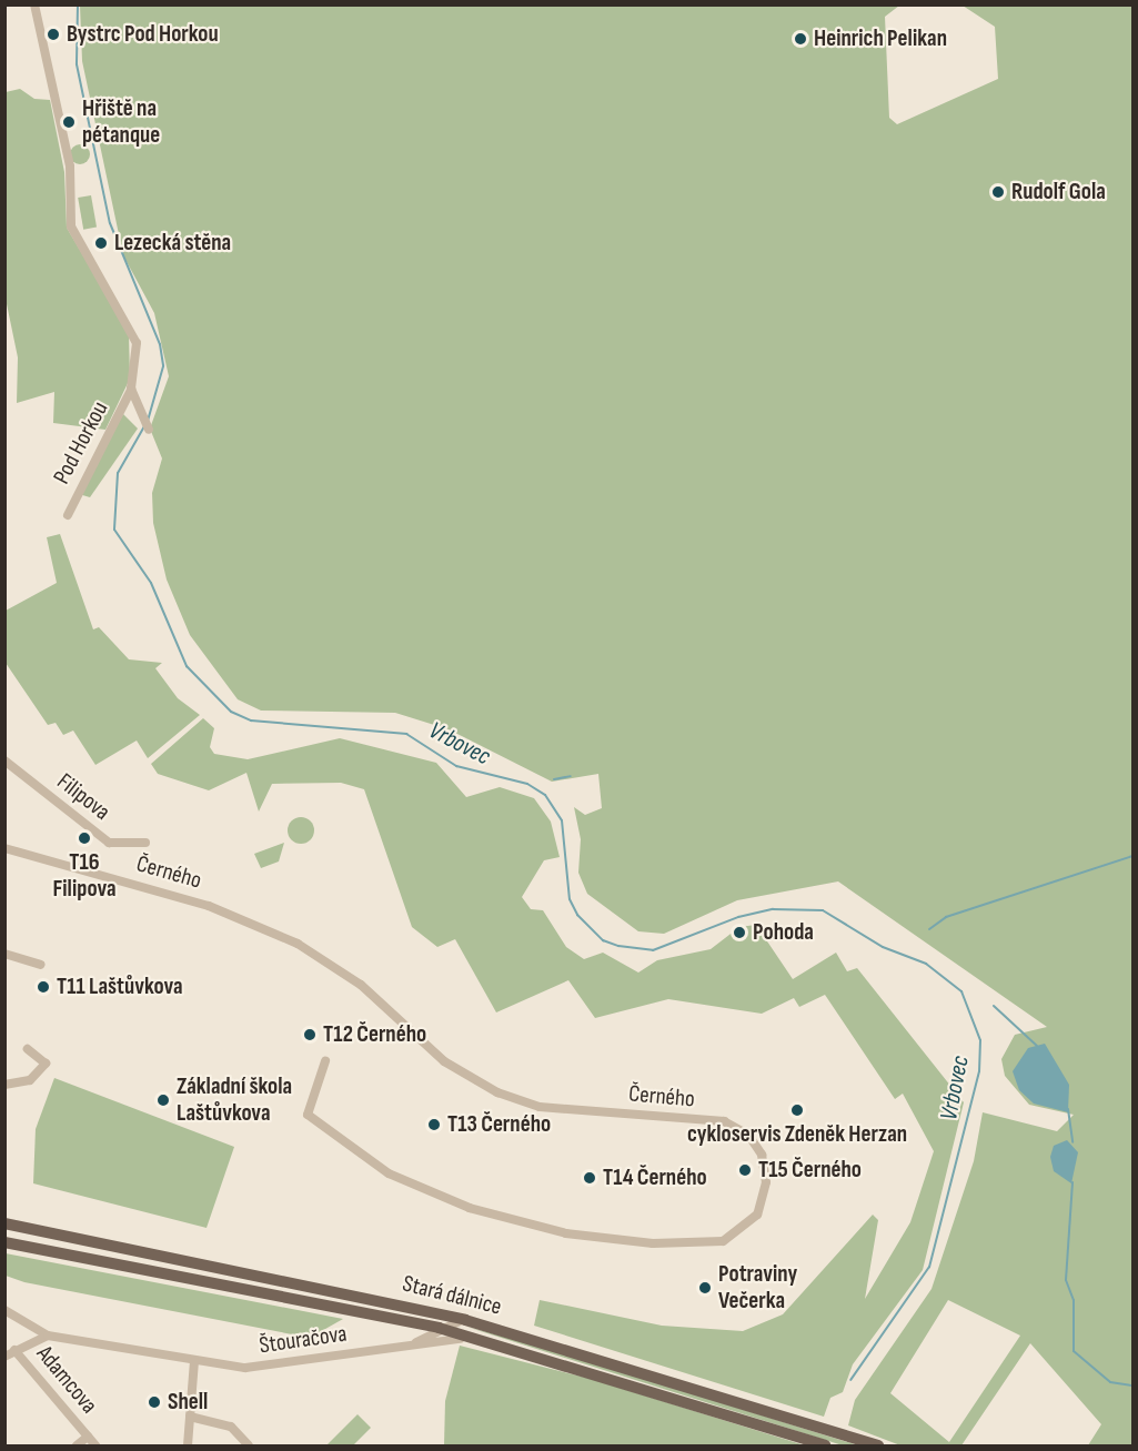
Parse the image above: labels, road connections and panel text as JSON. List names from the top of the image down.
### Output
{
  "streets": {
    "main road": ["Stará dálnice"],
    "street": [
      "Pod Horkou",
      "Filipova",
      "Černého",
      "Štouračova",
      "Adamcova"
    ]
  },
  "crossings": [
    ["Stará dálnice", "Štouračova"]
  ],
  "water": ["Vrbovec"],
  "places": [
    "Bystrc Pod Horkou",
    "Heinrich Pelikan",
    "Hřiště na pétanque",
    "Rudolf Gola",
    "Lezecká stěna",
    "T16 Filipova",
    "Pohoda",
    "T11 Laštůvkova",
    "T12 Černého",
    "Základní škola Laštůvkova",
    "cykloservis Zdeněk Herzan",
    "T13 Černého",
    "T15 Černého",
    "T14 Černého",
    "Potraviny Večerka",
    "Shell"
  ]
}
